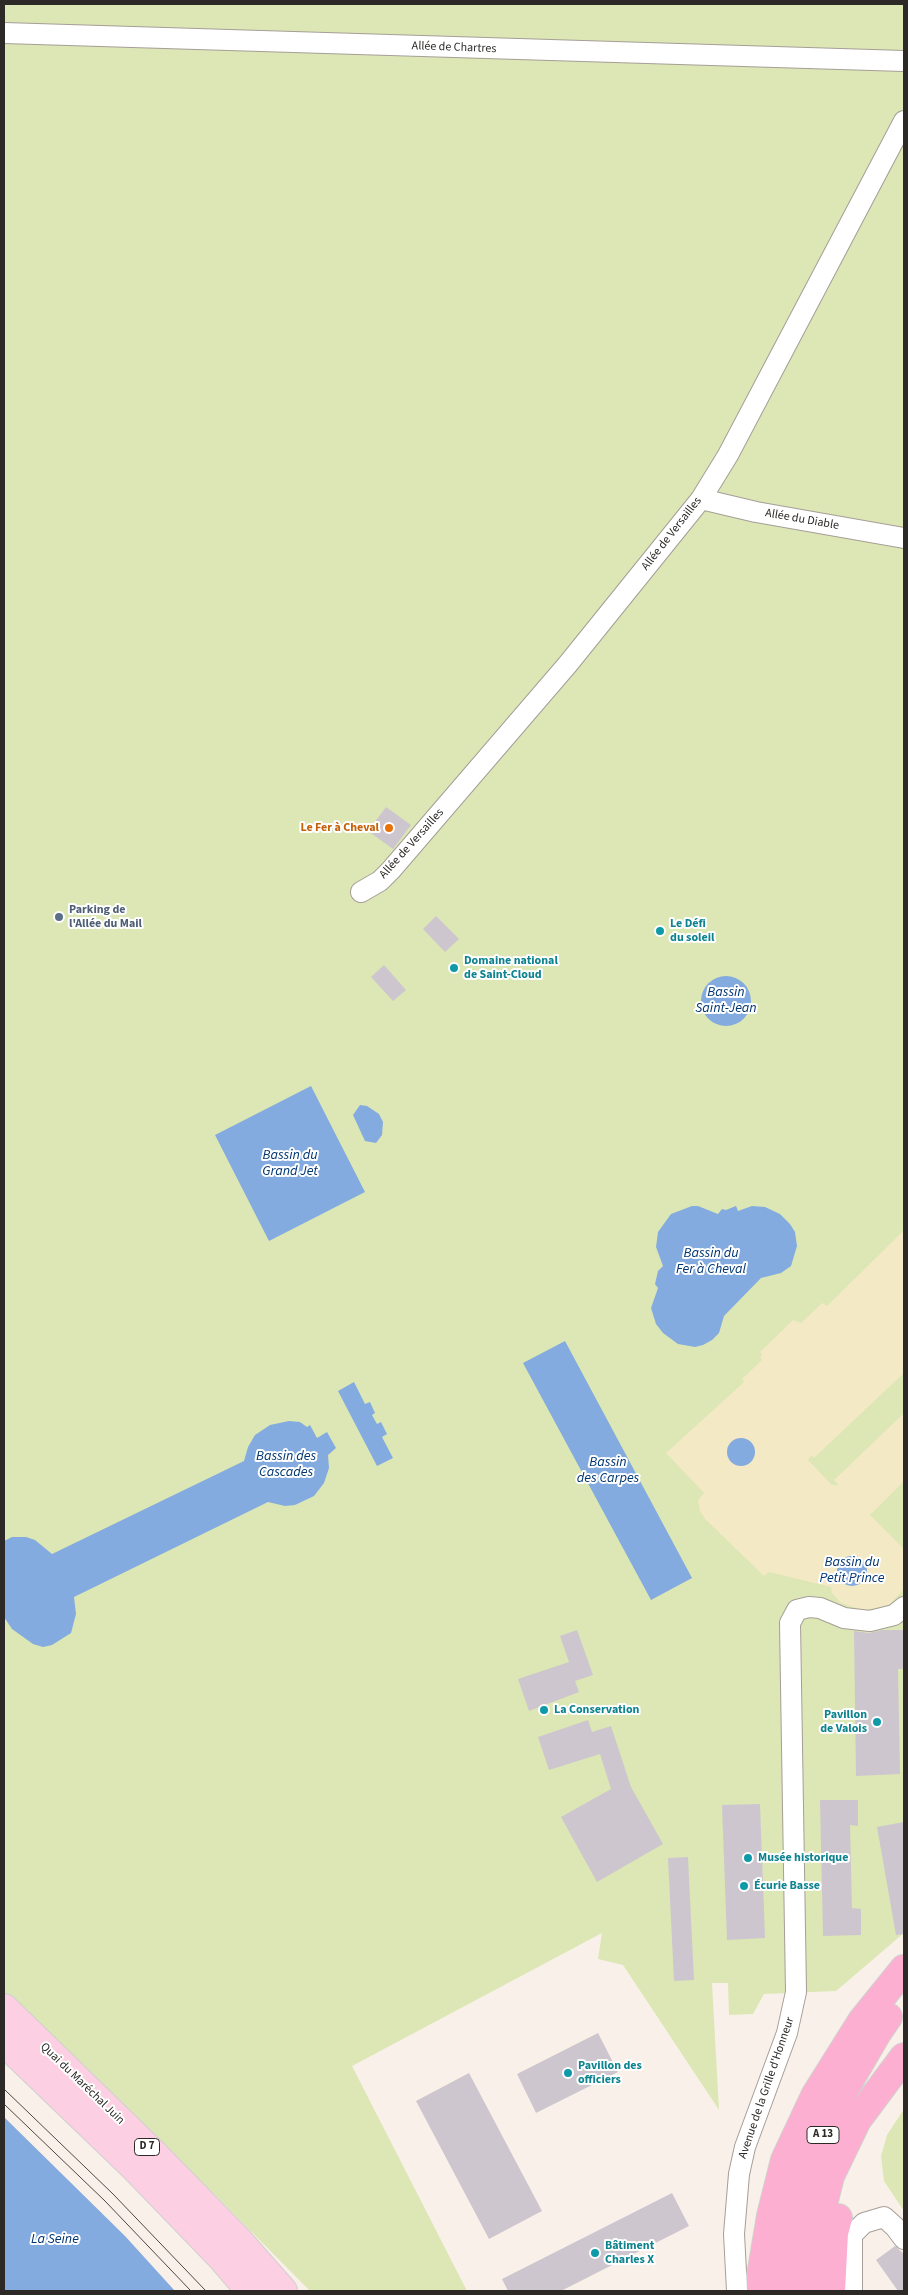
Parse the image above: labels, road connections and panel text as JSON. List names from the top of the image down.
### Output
{
  "streets": {
    "highway": ["A 13"],
    "main road": ["Quai du Maréchal Juin", "D 7"],
    "street": [
      "Allée de Chartres",
      "Allée du Diable",
      "Allée de Versailles",
      "Avenue de la Grille d'Honneur"
    ]
  },
  "crossings": [
    ["Allée du Diable", "Allée de Versailles"]
  ],
  "water": [
    "Bassin Saint-Jean",
    "Bassin du Grand Jet",
    "Bassin du Fer à Cheval",
    "Bassin des Cascades",
    "Bassin des Carpes",
    "Bassin du Petit Prince",
    "La Seine"
  ],
  "places": [
    "Le Fer à Cheval",
    "Parking de l'Allée du Mail",
    "Le Défi du soleil",
    "Domaine national de Saint-Cloud",
    "La Conservation",
    "Pavillon de Valois",
    "Musée historique",
    "Écurie Basse",
    "Pavillon des officiers",
    "Bâtiment Charles X"
  ]
}
